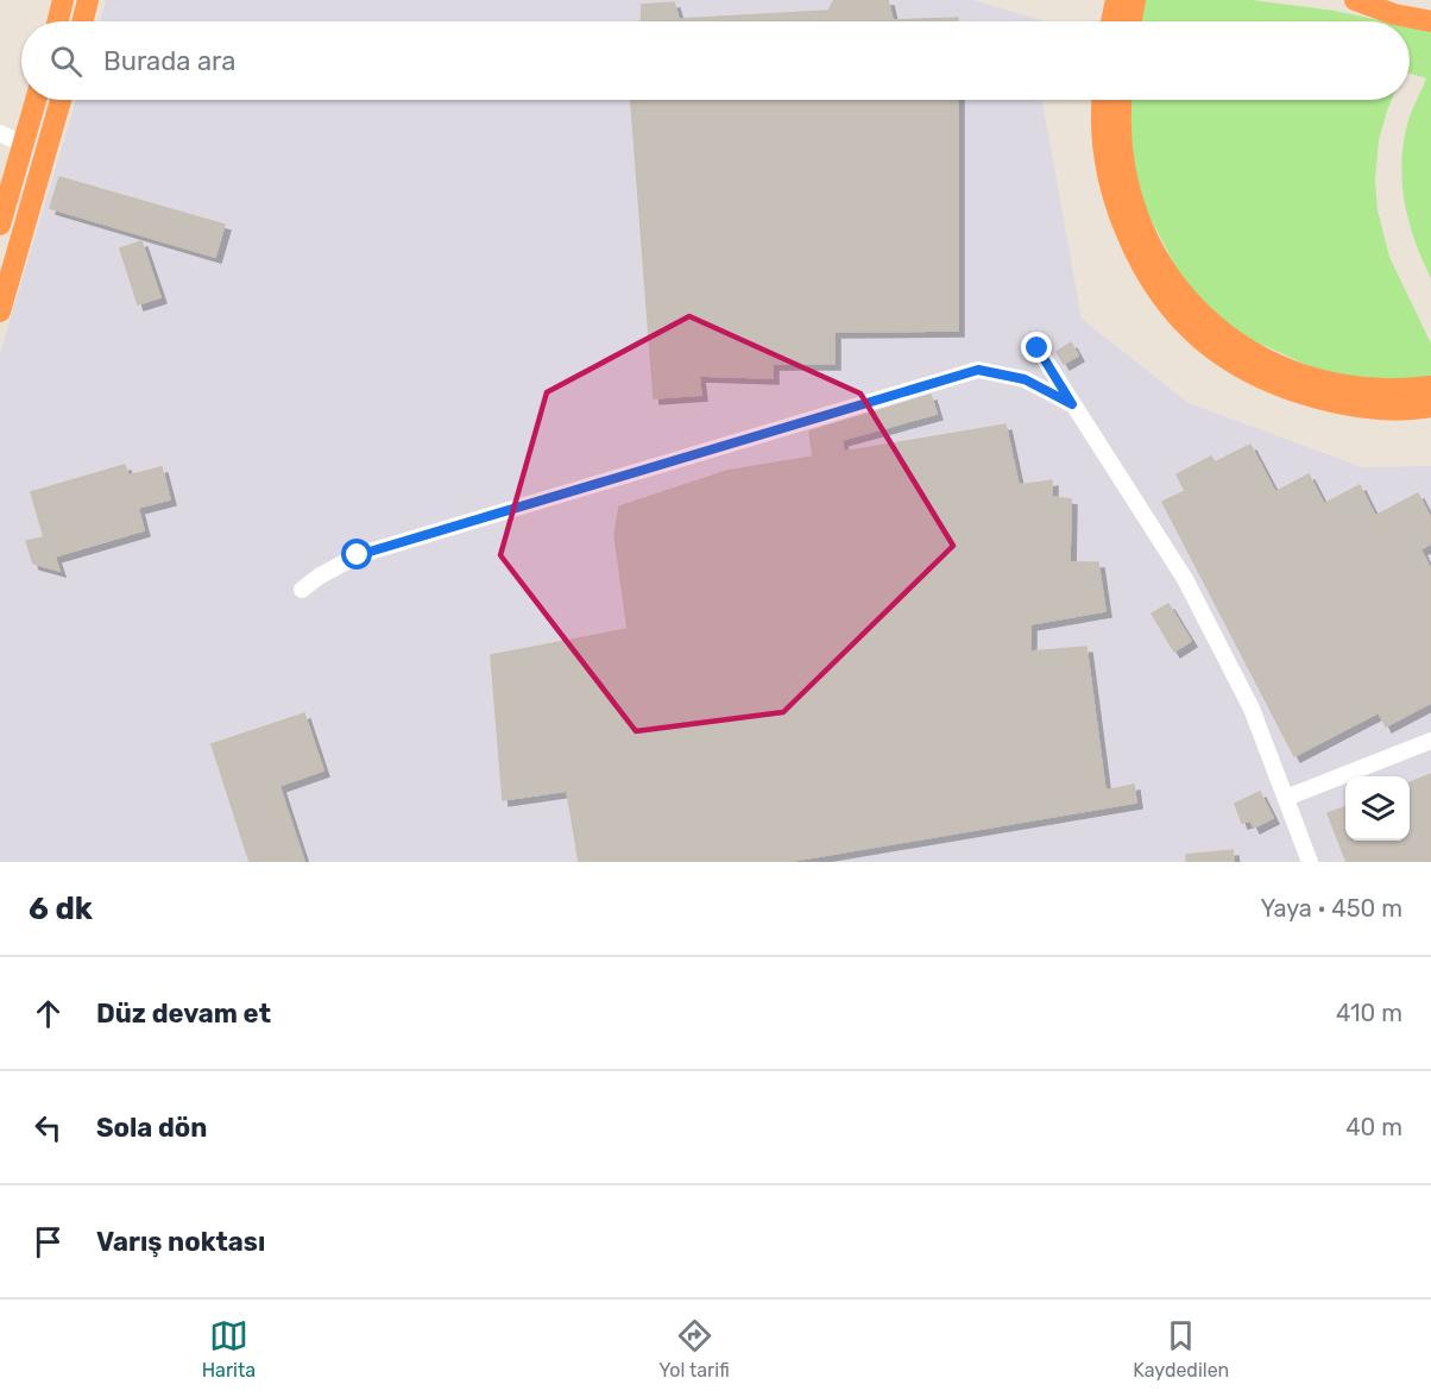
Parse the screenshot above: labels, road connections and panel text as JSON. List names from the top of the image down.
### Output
{
  "page": {
    "search": "Burada ara",
    "heading": ["6 dk", "Yaya · 450 m"],
    "list": [
      ["Düz devam et", "410 m"],
      ["Sola dön", "40 m"],
      "Varış noktası"
    ],
    "nav": ["Harita", "Yol tarifi", "Kaydedilen"]
  }
}
